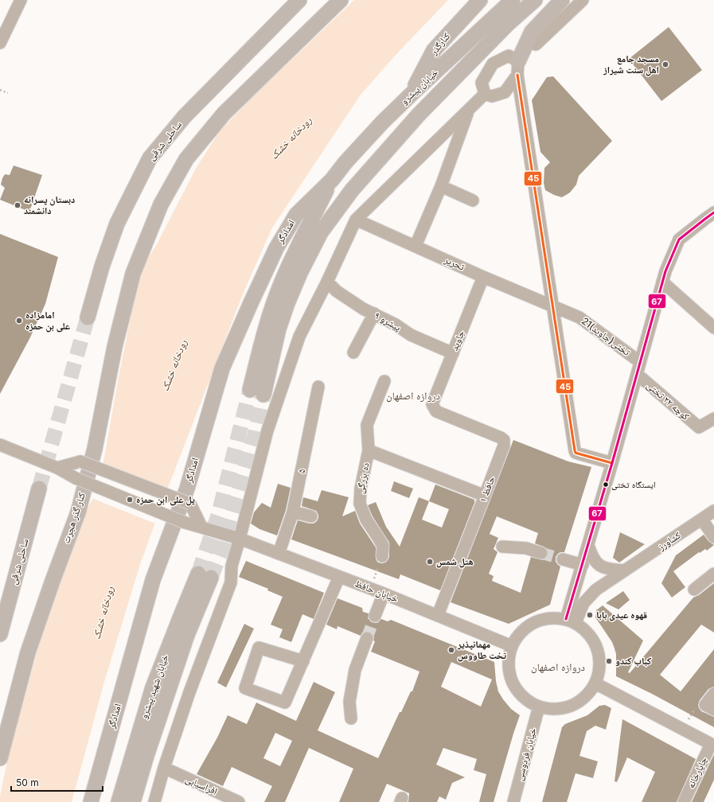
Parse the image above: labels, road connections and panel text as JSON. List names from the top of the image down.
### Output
{
  "streets": {
    "main road": [
      "کنارگذر",
      "خیابان پیشرو",
      "ساحلی شرقی",
      "امدادگر",
      "کنار گذر هجرت",
      "خیابان شهید پیشرو"
    ],
    "street": [
      "تحریر",
      "پیشرو ۹",
      "21تختی(جاوید)",
      "جاوید",
      "کوچه ۲۲ تختی",
      "۵",
      "ده بزرگی",
      "حافظ ۱",
      "کشاورز",
      "خیابان حافظ",
      "خیابان فردوسی",
      "چاپارخانه",
      "افراسیابی"
    ]
  },
  "crossings": [
    ["کنارگذر", "خیابان پیشرو"],
    ["خیابان پیشرو", "امدادگر"],
    ["تحریر", "21تختی(جاوید)"],
    ["تحریر", "جاوید"],
    ["پیشرو ۹", "جاوید"],
    ["جاوید", "حافظ ۱"],
    ["۵", "خیابان حافظ"],
    ["حافظ ۱", "خیابان حافظ"],
    ["کشاورز", "خیابان حافظ"],
    ["کشاورز", "خیابان فردوسی"],
    ["خیابان حافظ", "خیابان فردوسی"]
  ],
  "districts": ["دروازه اصفهان", "دروازه اصفهان"],
  "water": ["رودخانه خشک"],
  "places": [
    "مسجد جامع اهل سنت شیراز",
    "دبستان پسرانه دانشمند",
    "امامزاده علی بن حمزه",
    "ایستگاه تختی",
    "پل علی ابن حمزه",
    "هتل شمس",
    "قهوه عیدی بابا",
    "مهمانپذیر تخت طاووس",
    "کباب کندو"
  ],
  "lines": ["transit line 45", "transit line 67"],
  "scale_bar": "50 m"
}
